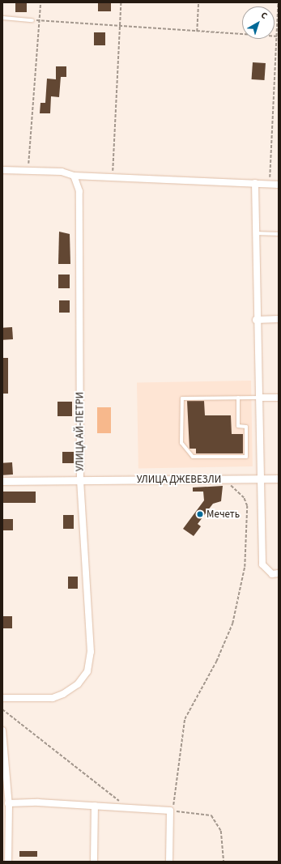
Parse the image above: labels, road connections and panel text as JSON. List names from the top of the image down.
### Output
{
  "streets": {
    "street": ["УЛИЦА АЙ-ПЕТРИ", "УЛИЦА ДЖЕВЕЗЛИ"]
  },
  "crossings": [
    ["УЛИЦА АЙ-ПЕТРИ", "УЛИЦА ДЖЕВЕЗЛИ"]
  ],
  "places": ["Мечеть"],
  "north": "top right"
}
